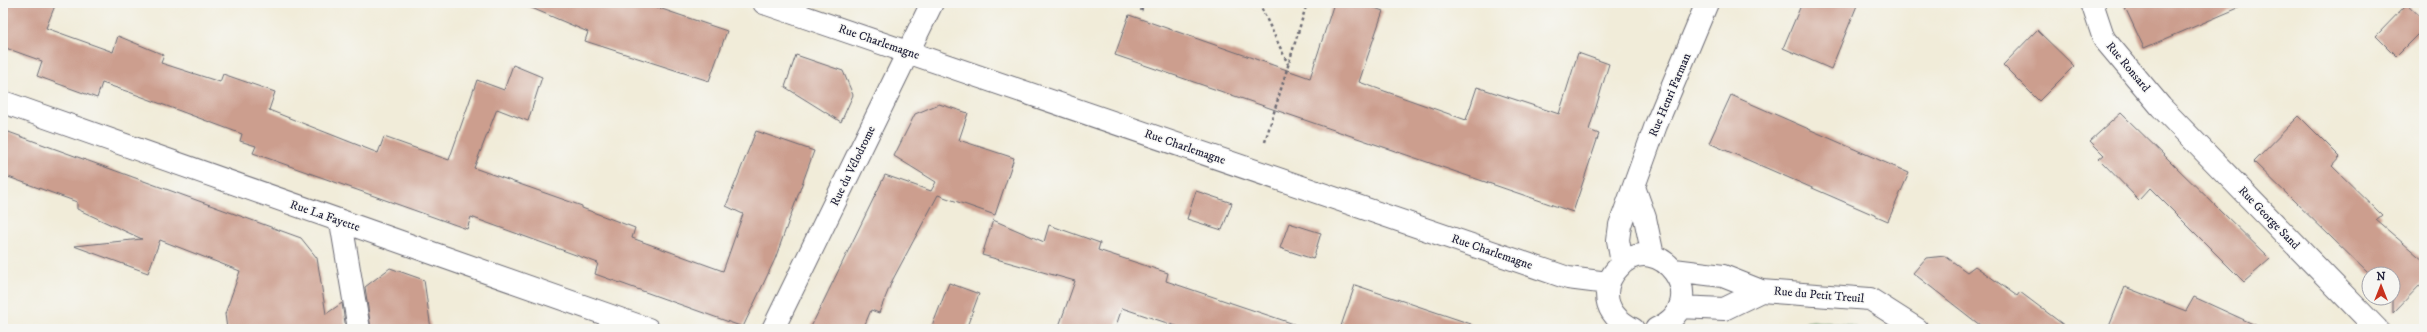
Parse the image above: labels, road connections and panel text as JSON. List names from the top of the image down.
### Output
{
  "streets": {
    "street": [
      "Rue Charlemagne",
      "Rue Ronsard",
      "Rue Henri Farman",
      "Rue du Vélodrome",
      "Rue La Fayette",
      "Rue George Sand",
      "Rue du Petit Treuil"
    ]
  },
  "crossings": [
    ["Rue Charlemagne", "Rue du Vélodrome"],
    ["Rue Ronsard", "Rue George Sand"]
  ],
  "north": "top"
}
